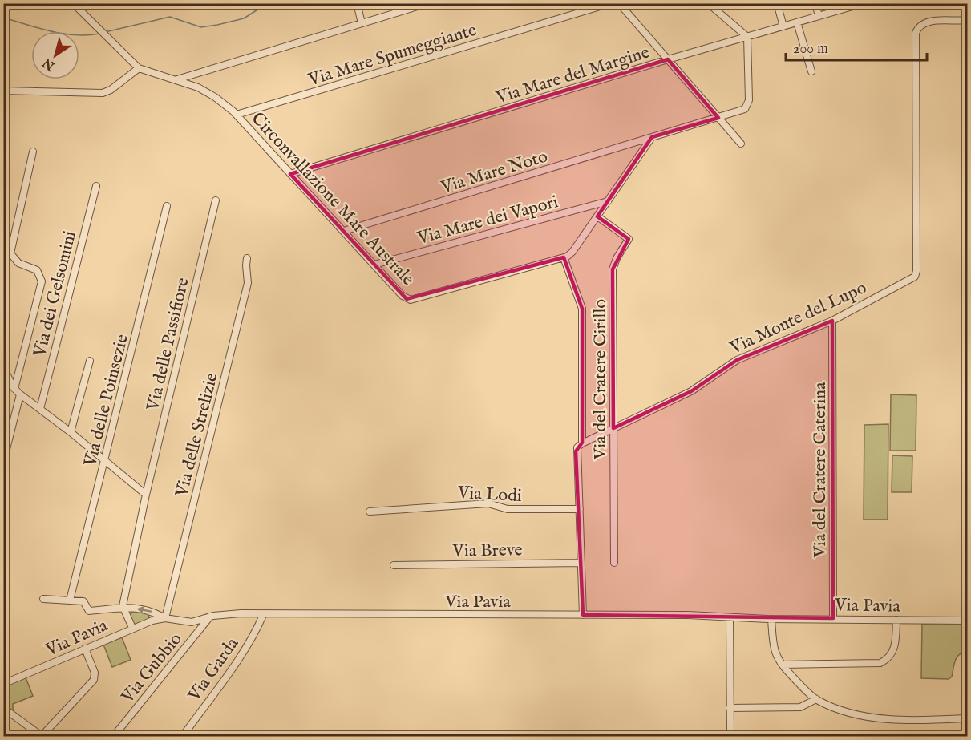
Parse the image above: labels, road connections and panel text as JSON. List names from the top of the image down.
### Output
{
  "streets": {
    "street": [
      "Via Mare Spumeggiante",
      "Via Mare del Margine",
      "Via Mare Noto",
      "Circonvallazione Mare Australe",
      "Via Mare dei Vapori",
      "Via dei Gelsomini",
      "Via Monte del Lupo",
      "Via delle Passifiore",
      "Via del Cratere Cirillo",
      "Via delle Poinsezie",
      "Via delle Strelizie",
      "Via del Cratere Caterina",
      "Via Lodi",
      "Via Breve",
      "Via Pavia",
      "Via Gubbio",
      "Via Garda"
    ]
  },
  "crossings": [
    ["Via Mare Spumeggiante", "Circonvallazione Mare Australe"],
    ["Via Mare del Margine", "Circonvallazione Mare Australe"],
    ["Via Mare Noto", "Circonvallazione Mare Australe"],
    ["Circonvallazione Mare Australe", "Via Mare dei Vapori"],
    ["Circonvallazione Mare Australe", "Via del Cratere Cirillo"],
    ["Via Monte del Lupo", "Via del Cratere Cirillo"],
    ["Via Monte del Lupo", "Via del Cratere Caterina"],
    ["Via delle Strelizie", "Via Pavia"],
    ["Via del Cratere Caterina", "Via Pavia"],
    ["Via Pavia", "Via Gubbio"],
    ["Via Pavia", "Via Garda"]
  ],
  "scale_bar": "200 m",
  "north": "bottom left"
}
